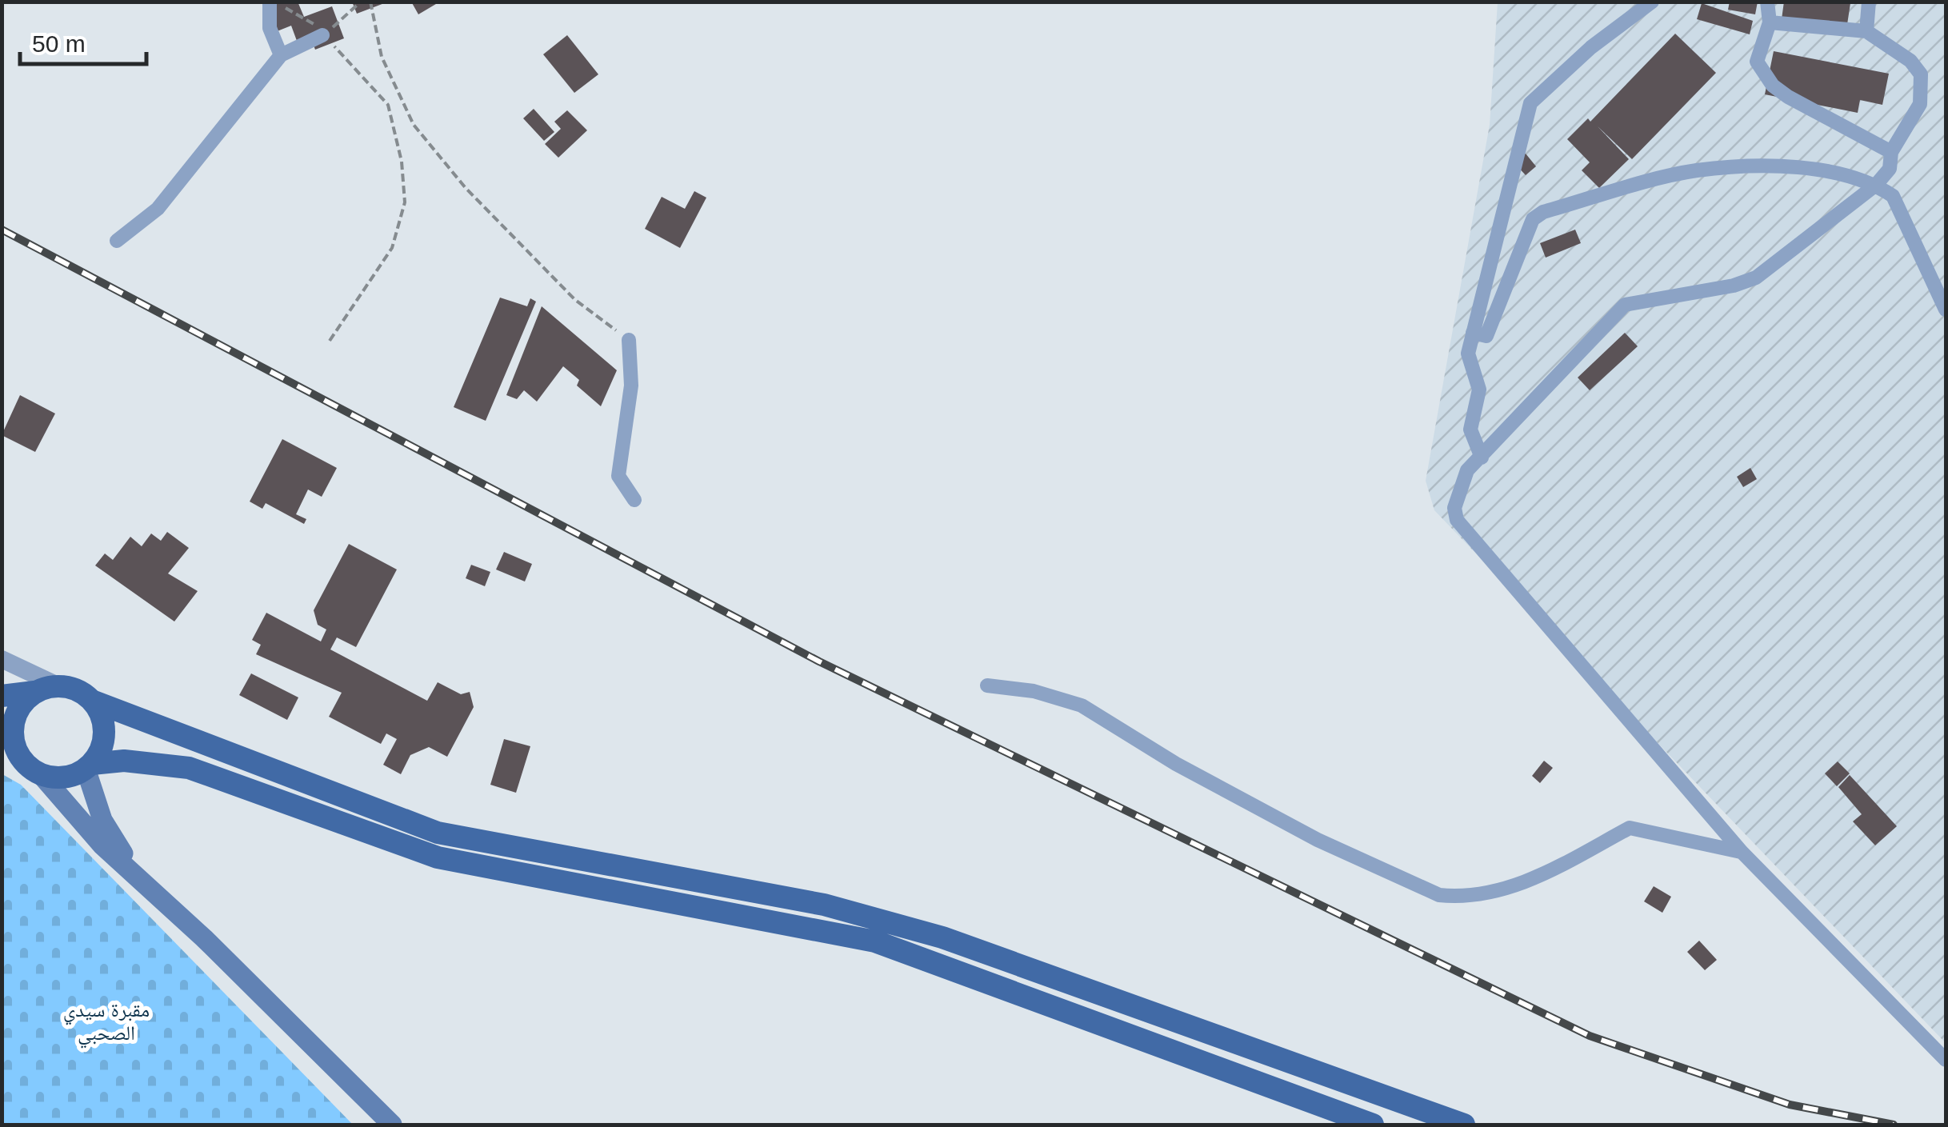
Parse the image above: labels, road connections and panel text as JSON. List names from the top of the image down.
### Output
{
  "parks": ["مقبرة سيدي الصحبي"],
  "scale_bar": "50 m"
}
